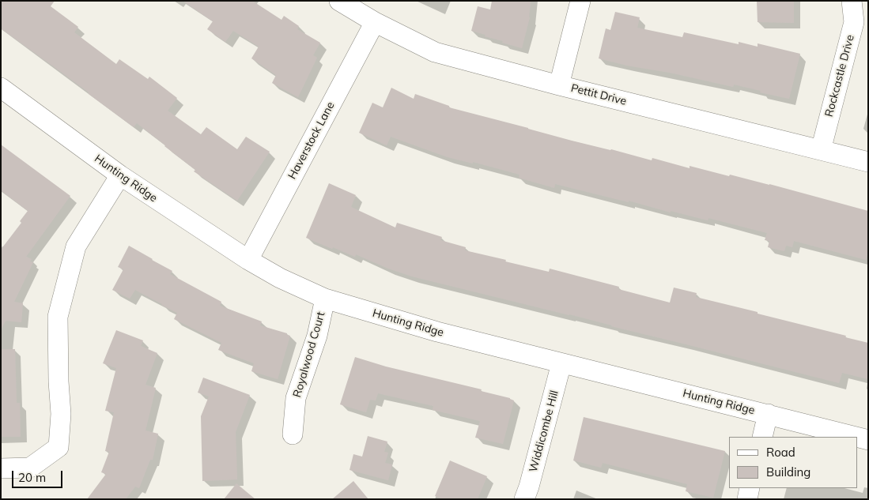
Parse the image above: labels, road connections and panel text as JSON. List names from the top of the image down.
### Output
{
  "streets": {
    "street": [
      "Rockcastle Drive",
      "Pettit Drive",
      "Haverstock Lane",
      "Hunting Ridge",
      "Royalwood Court",
      "Widdicombe Hill"
    ]
  },
  "crossings": [
    ["Rockcastle Drive", "Pettit Drive"],
    ["Pettit Drive", "Haverstock Lane"],
    ["Haverstock Lane", "Hunting Ridge"],
    ["Hunting Ridge", "Royalwood Court"],
    ["Hunting Ridge", "Widdicombe Hill"]
  ],
  "legend": ["Road", "Building"],
  "scale_bar": "20 m"
}
